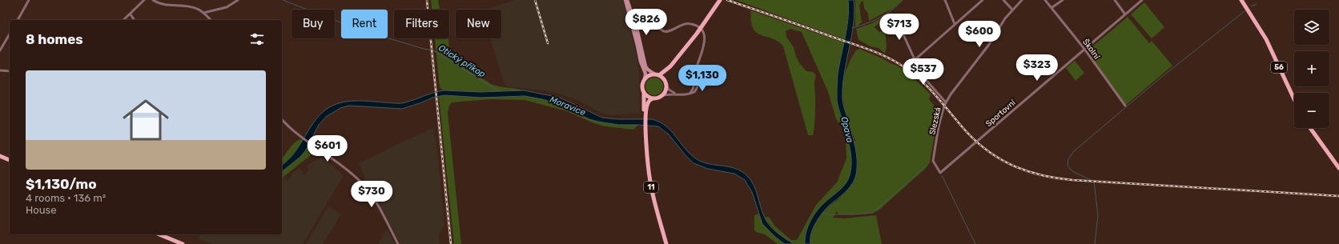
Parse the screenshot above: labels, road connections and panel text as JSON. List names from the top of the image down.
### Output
{
  "streets": {
    "main road": ["56", "11"],
    "street": ["Školní", "Sportovní", "Slezská"]
  },
  "crossings": [
    ["Školní", "Sportovní"],
    ["Sportovní", "Slezská"]
  ],
  "water": ["Otický příkop", "Moravice", "Opava"],
  "page": {
    "price": [
      "$826",
      "$713",
      "$600",
      "$323",
      "$537",
      "$1,130",
      "$601",
      "$730"
    ],
    "map_buttons": ["+", "−"],
    "chip": [
      "Buy",
      "Rent",
      "Filters",
      "New"
    ],
    "heading": "8 homes",
    "list": [
      {
        "name": "$1,130/mo",
        "note": "4 rooms · 136 m² · House"
      }
    ]
  }
}
